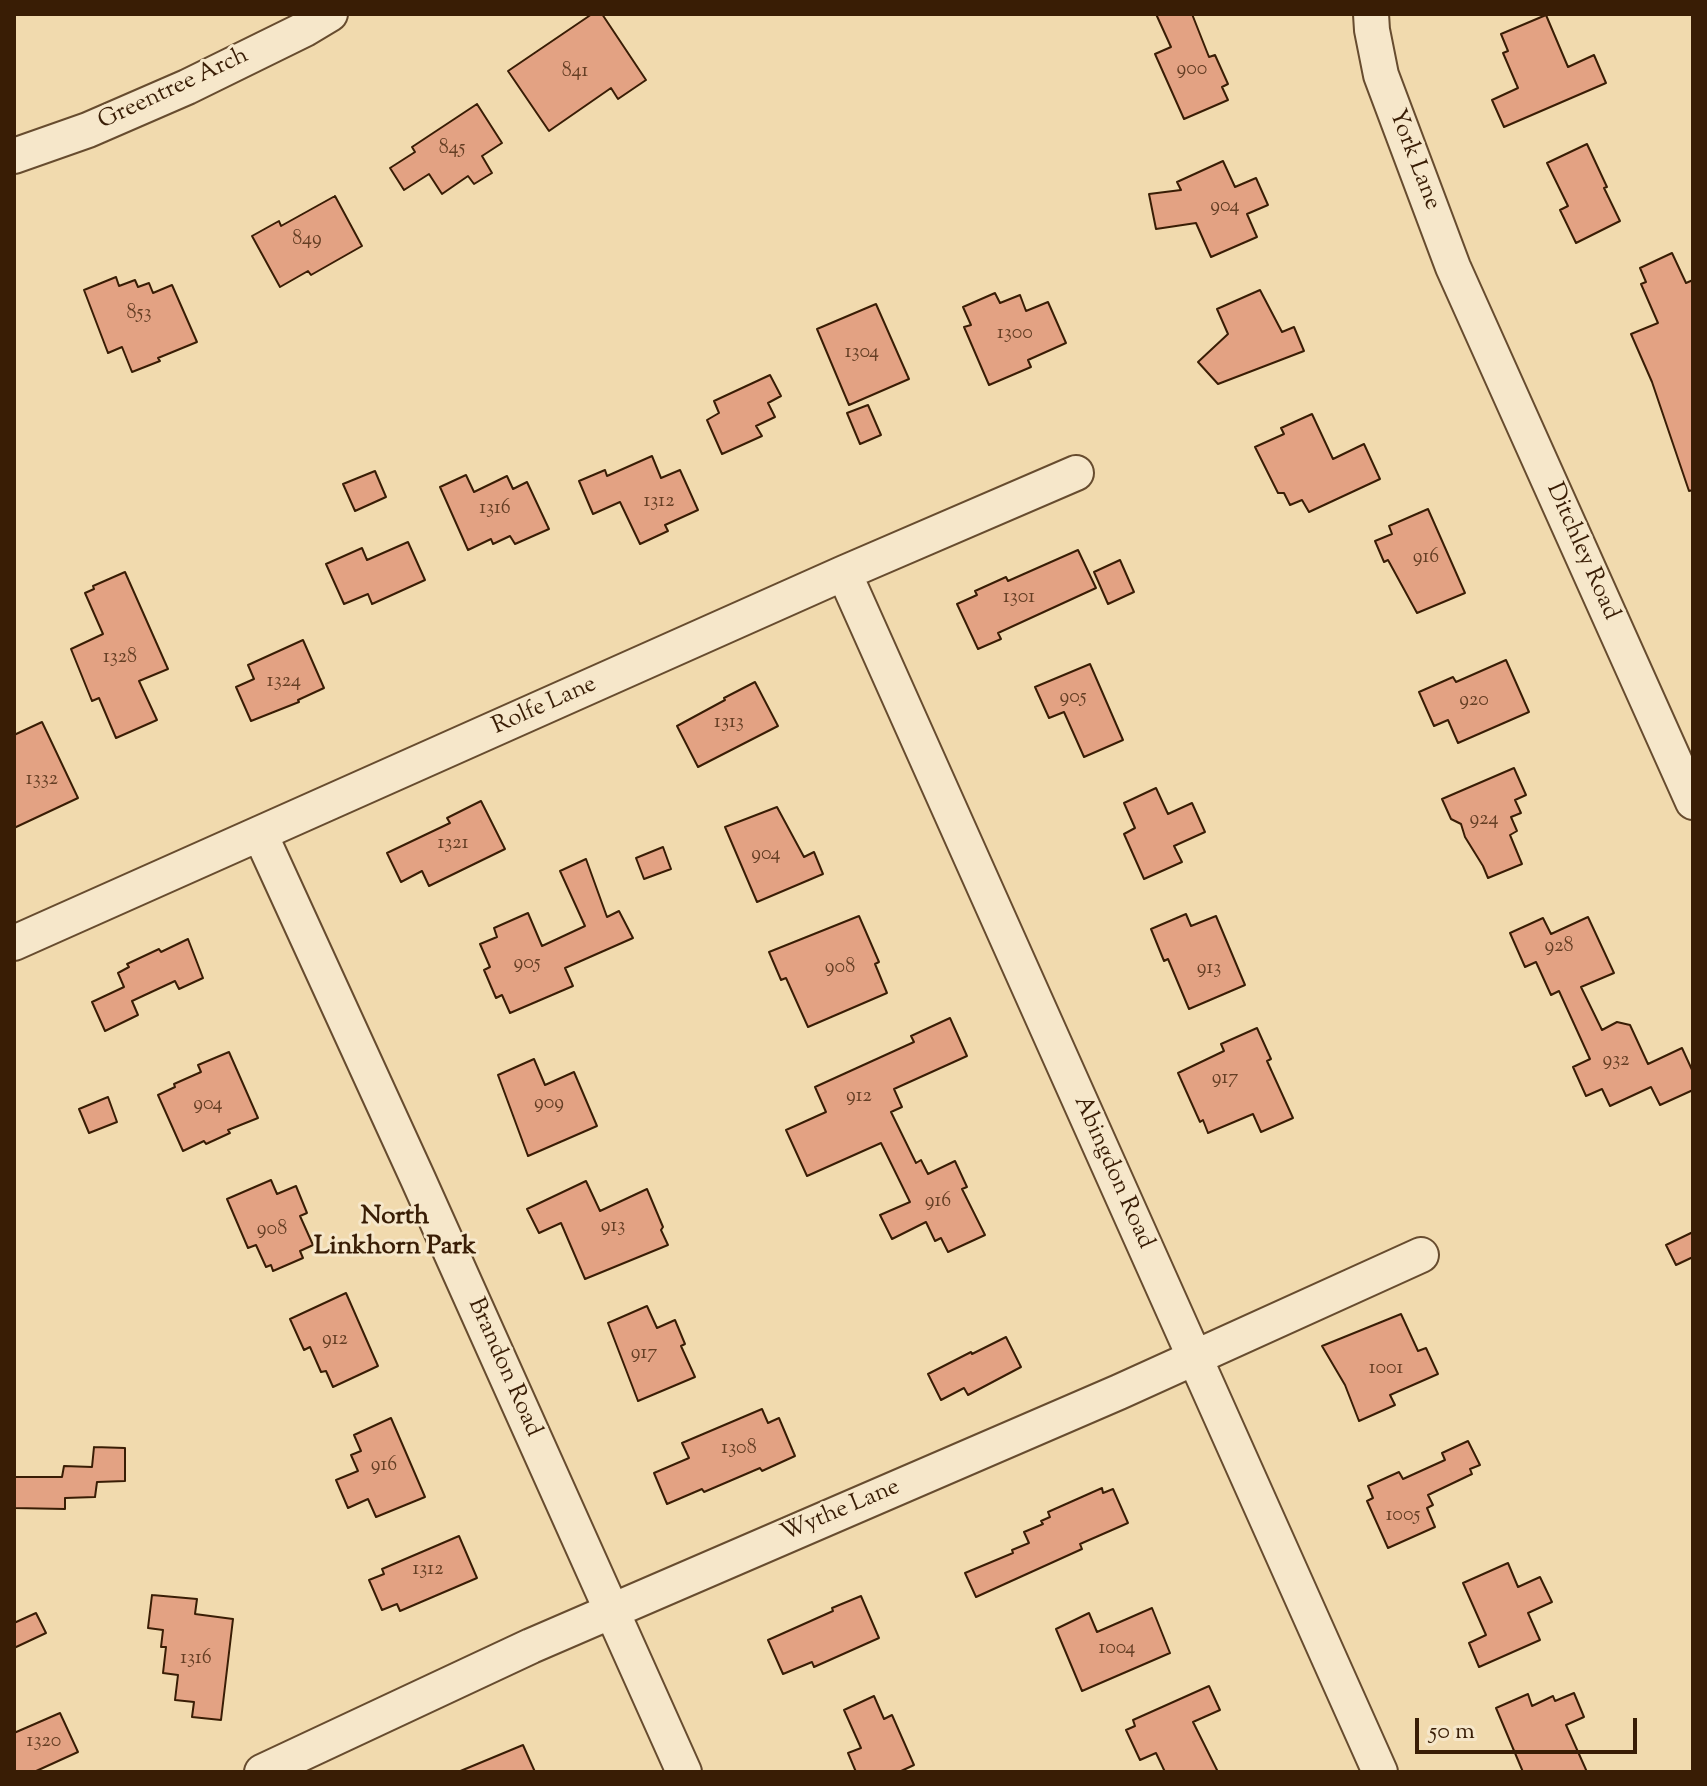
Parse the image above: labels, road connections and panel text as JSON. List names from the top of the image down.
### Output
{
  "streets": {
    "street": [
      "Greentree Arch",
      "York Lane",
      "Ditchley Road",
      "Rolfe Lane",
      "Abingdon Road",
      "Brandon Road",
      "Wythe Lane"
    ]
  },
  "crossings": [
    ["York Lane", "Ditchley Road"],
    ["Rolfe Lane", "Abingdon Road"],
    ["Rolfe Lane", "Brandon Road"],
    ["Abingdon Road", "Wythe Lane"],
    ["Brandon Road", "Wythe Lane"]
  ],
  "districts": ["North Linkhorn Park"],
  "house_numbers": [
    "900",
    "841",
    "845",
    "904",
    "849",
    "853",
    "1300",
    "1304",
    "1312",
    "1316",
    "916",
    "1301",
    "1328",
    "1324",
    "905",
    "920",
    "1313",
    "1332",
    "924",
    "1321",
    "904",
    "928",
    "905",
    "908",
    "913",
    "932",
    "917",
    "912",
    "909",
    "904",
    "916",
    "913",
    "908",
    "912",
    "917",
    "1001",
    "1308",
    "916",
    "1005",
    "1312",
    "1004",
    "1316",
    "1320"
  ],
  "scale_bar": "50 m"
}
